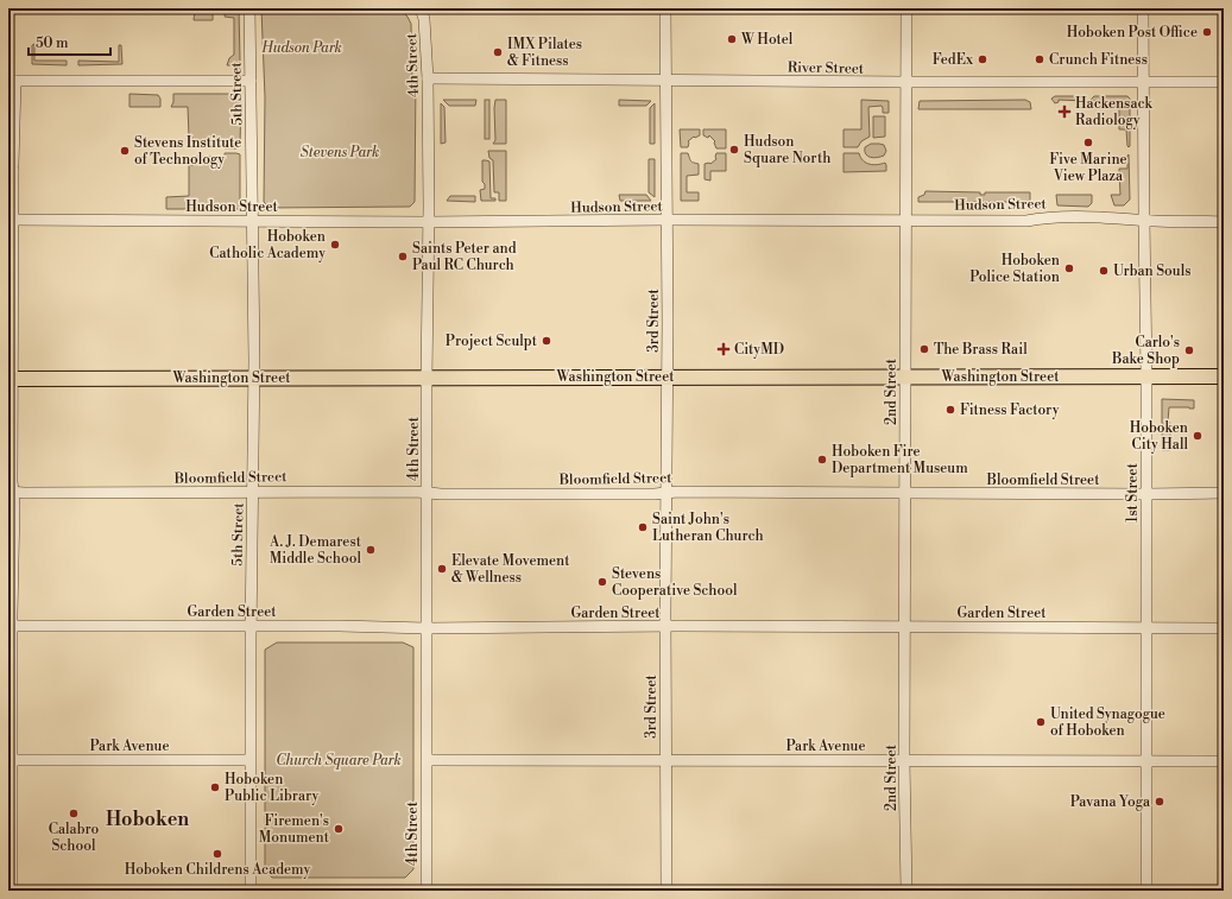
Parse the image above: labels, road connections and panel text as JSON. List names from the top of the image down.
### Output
{
  "streets": {
    "main road": ["Washington Street"],
    "street": [
      "4th Street",
      "River Street",
      "5th Street",
      "Hudson Street",
      "3rd Street",
      "2nd Street",
      "Bloomfield Street",
      "1st Street",
      "Garden Street",
      "Park Avenue"
    ]
  },
  "crossings": [
    ["4th Street", "River Street"],
    ["4th Street", "Hudson Street"],
    ["4th Street", "Washington Street"],
    ["4th Street", "Bloomfield Street"],
    ["4th Street", "Garden Street"],
    ["4th Street", "Park Avenue"],
    ["River Street", "3rd Street"],
    ["River Street", "2nd Street"],
    ["River Street", "1st Street"],
    ["5th Street", "Hudson Street"],
    ["5th Street", "Washington Street"],
    ["5th Street", "Bloomfield Street"],
    ["5th Street", "Garden Street"],
    ["5th Street", "Park Avenue"],
    ["Hudson Street", "3rd Street"],
    ["Hudson Street", "2nd Street"],
    ["Hudson Street", "1st Street"],
    ["3rd Street", "Washington Street"],
    ["3rd Street", "Bloomfield Street"],
    ["3rd Street", "Garden Street"],
    ["3rd Street", "Park Avenue"],
    ["Washington Street", "2nd Street"],
    ["Washington Street", "1st Street"],
    ["2nd Street", "Bloomfield Street"],
    ["2nd Street", "Garden Street"],
    ["2nd Street", "Park Avenue"],
    ["Bloomfield Street", "1st Street"],
    ["1st Street", "Garden Street"],
    ["1st Street", "Park Avenue"]
  ],
  "districts": ["Hoboken"],
  "parks": ["Hudson Park", "Stevens Park", "Church Square Park"],
  "places": {
    "other": [
      "Hoboken Post Office",
      "W Hotel",
      "IMX Pilates & Fitness",
      "FedEx",
      "Crunch Fitness",
      "Five Marine View Plaza",
      "Hudson Square North",
      "Stevens Institute of Technology",
      "Hoboken Catholic Academy",
      "Saints Peter and Paul RC Church",
      "Hoboken Police Station",
      "Urban Souls",
      "Project Sculpt",
      "The Brass Rail",
      "Carlo's Bake Shop",
      "Fitness Factory",
      "Hoboken City Hall",
      "Hoboken Fire Department Museum",
      "Saint John's Lutheran Church",
      "A. J. Demarest Middle School",
      "Elevate Movement & Wellness",
      "Stevens Cooperative School",
      "United Synagogue of Hoboken",
      "Hoboken Public Library",
      "Pavana Yoga",
      "Calabro School",
      "Firemen's Monument",
      "Hoboken Childrens Academy"
    ],
    "health": ["Hackensack Radiology", "CityMD"]
  },
  "scale_bar": "50 m"
}
